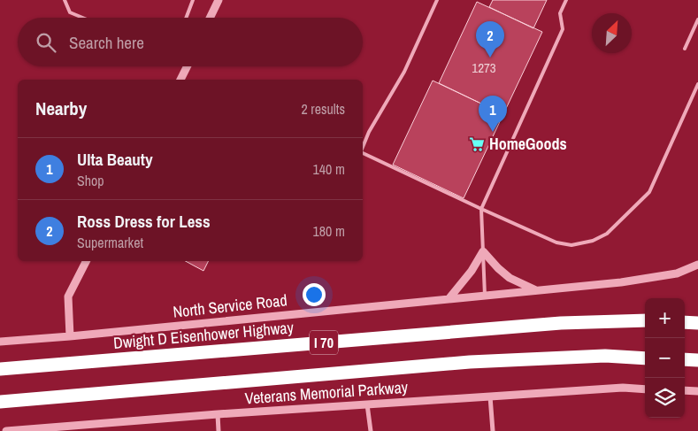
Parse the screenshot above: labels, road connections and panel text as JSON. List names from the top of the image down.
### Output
{
  "streets": {
    "highway": ["Dwight D Eisenhower Highway", "I 70"],
    "street": ["North Service Road", "Veterans Memorial Parkway"]
  },
  "places": {
    "supermarket": ["HomeGoods"]
  },
  "house_numbers": ["1273"],
  "north": "top right",
  "page": {
    "search": "Search here",
    "pins": ["2", "1"],
    "heading": ["Nearby", "2 results"],
    "list": [
      {
        "mark": "1",
        "name": "Ulta Beauty",
        "note": "Shop",
        "value": "140 m"
      },
      {
        "mark": "2",
        "name": "Ross Dress for Less",
        "note": "Supermarket",
        "value": "180 m"
      }
    ],
    "map_buttons": ["+", "−"]
  }
}
